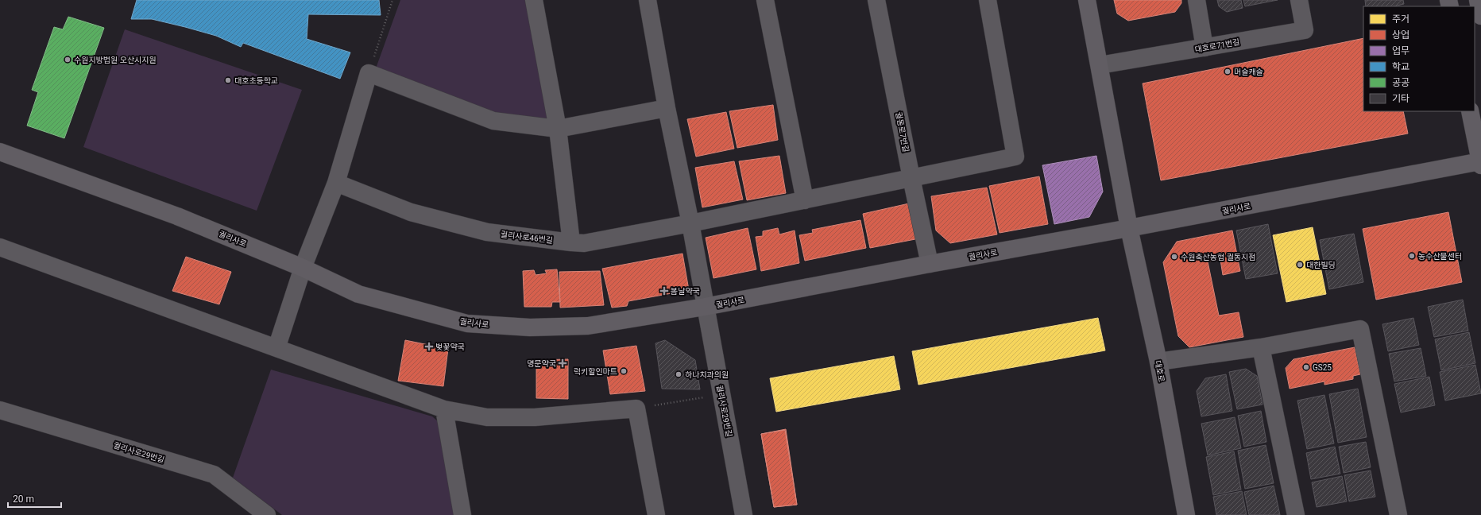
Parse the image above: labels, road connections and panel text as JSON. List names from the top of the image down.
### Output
{
  "streets": {
    "street": [
      "대호로71번길",
      "궐동로7번길",
      "궐리사로",
      "궐리사로46번길",
      "대호로",
      "궐리사로29번길"
    ]
  },
  "crossings": [
    ["대호로71번길", "대호로"],
    ["궐동로7번길", "궐리사로"],
    ["궐동로7번길", "궐리사로46번길"],
    ["궐리사로", "대호로"],
    ["궐리사로", "궐리사로29번길"],
    ["궐리사로46번길", "궐리사로29번길"]
  ],
  "places": {
    "other": [
      "수원지방법원 오산시지원",
      "머슬캐슬",
      "대호초등학교",
      "농수산물센터",
      "수원축산농협 궐동지점",
      "대한빌딩",
      "GS25",
      "럭키할인마트",
      "하나치과의원"
    ],
    "health": ["봄날약국", "벚꽃약국", "명문약국"]
  },
  "legend": [
    "주거",
    "상업",
    "업무",
    "학교",
    "공공",
    "기타"
  ],
  "scale_bar": "20 m"
}
